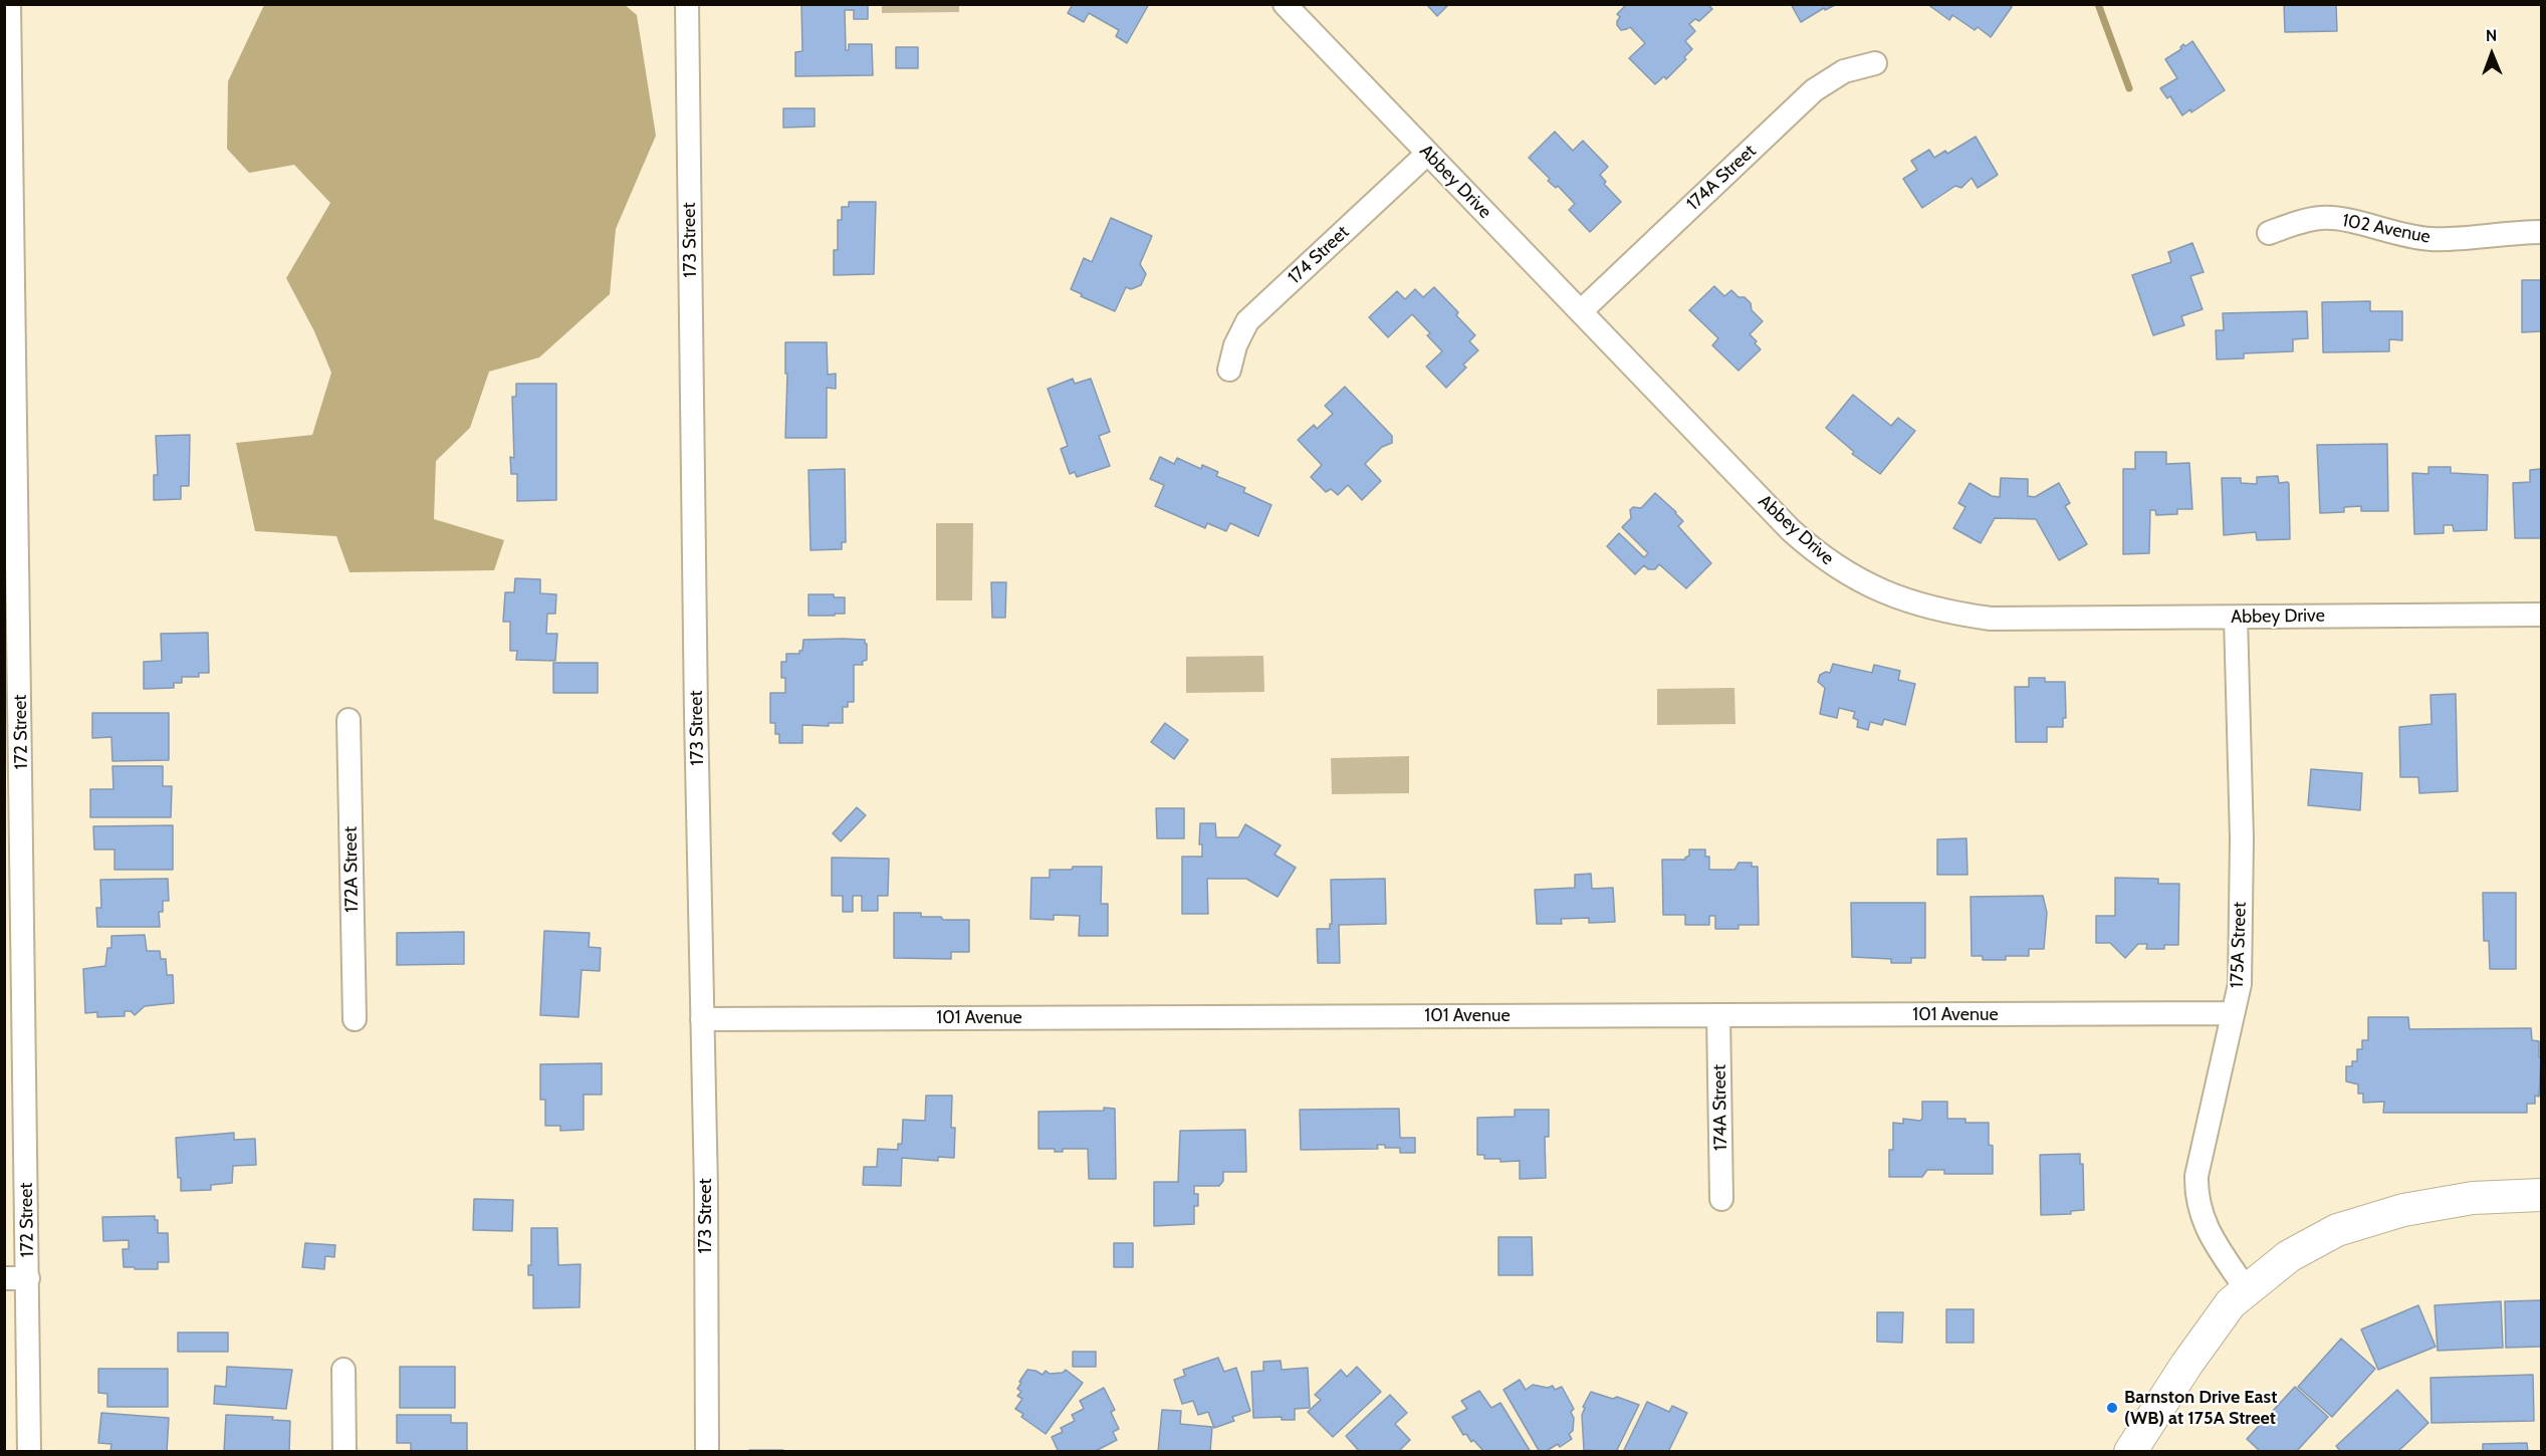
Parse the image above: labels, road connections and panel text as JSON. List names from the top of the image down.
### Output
{
  "streets": {
    "street": [
      "174A Street",
      "Abbey Drive",
      "102 Avenue",
      "173 Street",
      "174 Street",
      "172 Street",
      "172A Street",
      "175A Street",
      "101 Avenue"
    ]
  },
  "crossings": [
    ["174A Street", "Abbey Drive"],
    ["174A Street", "101 Avenue"],
    ["Abbey Drive", "174 Street"],
    ["Abbey Drive", "175A Street"],
    ["173 Street", "101 Avenue"],
    ["175A Street", "101 Avenue"]
  ],
  "places": ["Barnston Drive East (WB) at 175A Street"],
  "north": "top"
}
